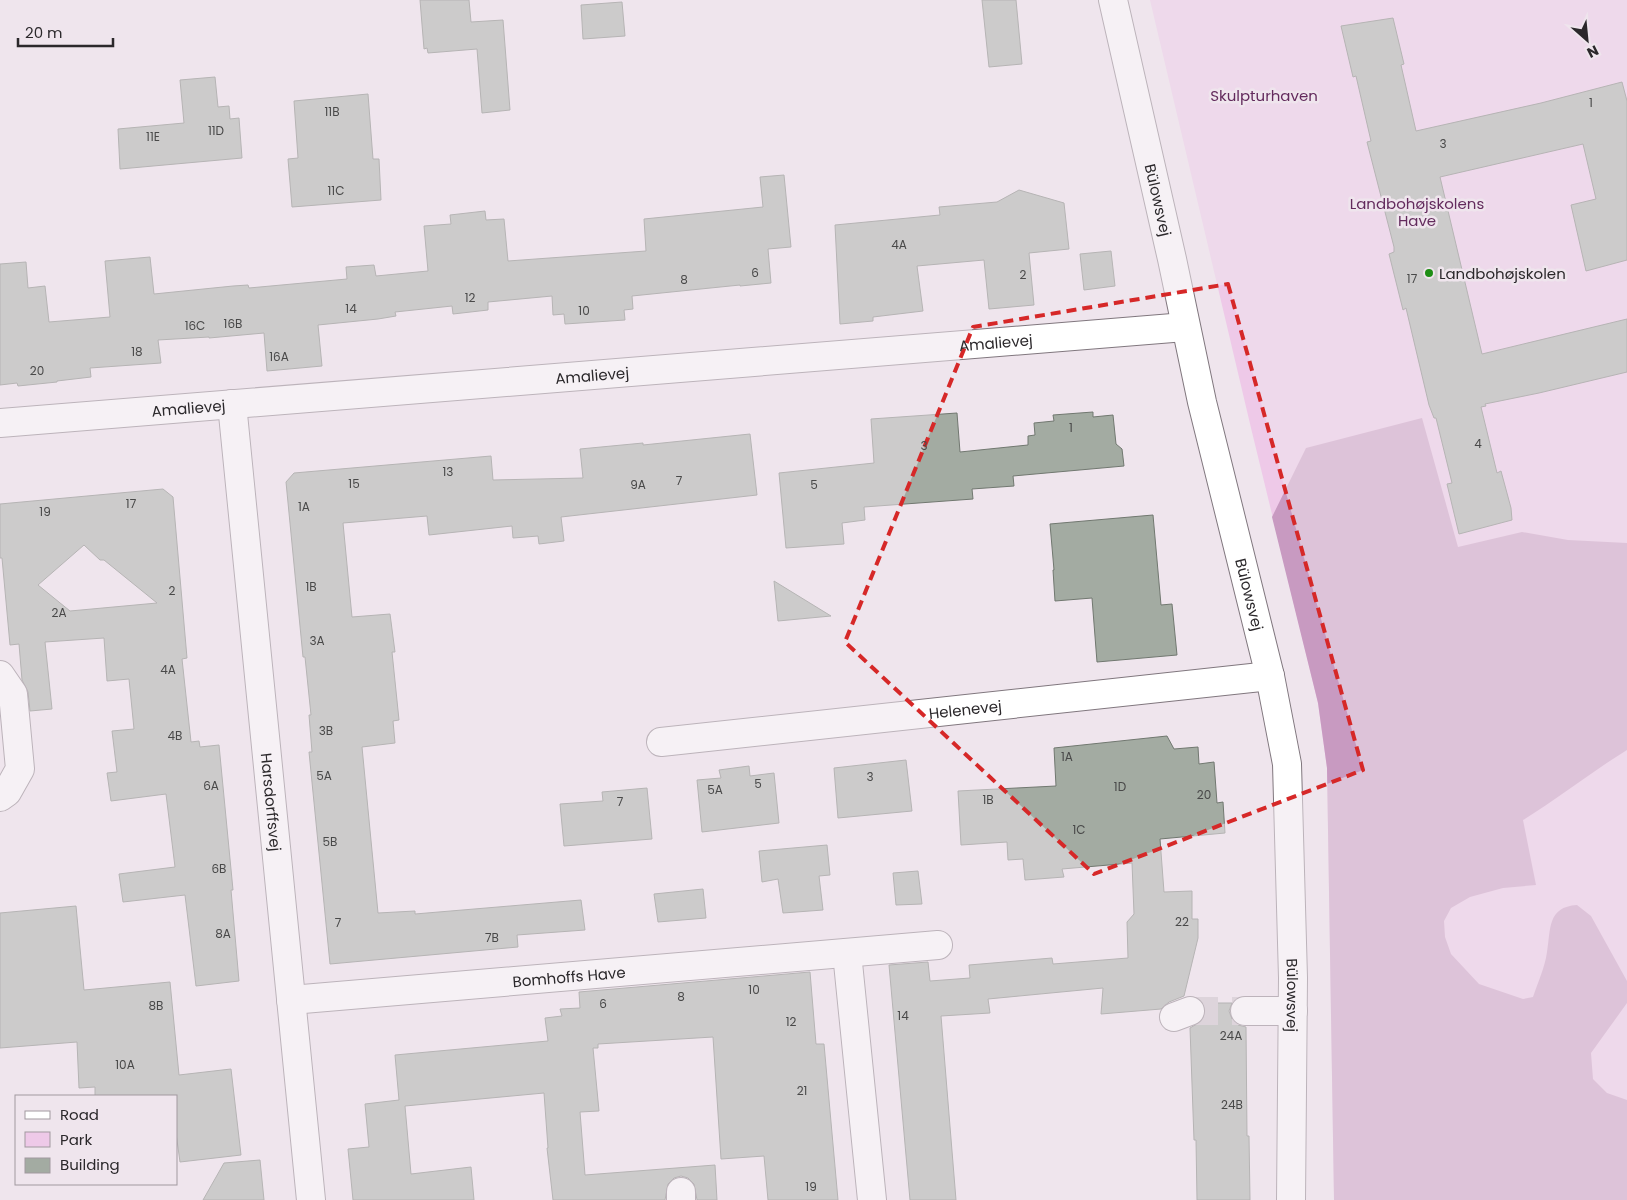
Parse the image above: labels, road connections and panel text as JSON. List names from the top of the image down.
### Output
{
  "streets": {
    "street": [
      "Bülowsvej",
      "Amalievej",
      "Helenevej",
      "Harsdorffsvej",
      "Bomhoffs Have"
    ]
  },
  "crossings": [
    ["Bülowsvej", "Amalievej"],
    ["Bülowsvej", "Helenevej"],
    ["Amalievej", "Harsdorffsvej"],
    ["Harsdorffsvej", "Bomhoffs Have"]
  ],
  "parks": ["Skulpturhaven", "Landbohøjskolens Have"],
  "places": ["Landbohøjskolen"],
  "house_numbers": [
    "1",
    "11B",
    "11D",
    "11E",
    "3",
    "11C",
    "4A",
    "6",
    "2",
    "17",
    "8",
    "12",
    "14",
    "10",
    "16B",
    "16C",
    "18",
    "16A",
    "20",
    "1",
    "4",
    "3",
    "13",
    "7",
    "15",
    "9A",
    "5",
    "17",
    "1A",
    "19",
    "1B",
    "2",
    "2A",
    "3A",
    "4A",
    "3B",
    "4B",
    "1A",
    "5A",
    "3",
    "5",
    "6A",
    "1D",
    "5A",
    "20",
    "1B",
    "7",
    "1C",
    "5B",
    "6B",
    "22",
    "7",
    "8A",
    "7B",
    "10",
    "8",
    "6",
    "8B",
    "14",
    "12",
    "24A",
    "10A",
    "21",
    "24B",
    "19"
  ],
  "legend": ["Road", "Park", "Building"],
  "scale_bar": "20 m",
  "north": "bottom right"
}
